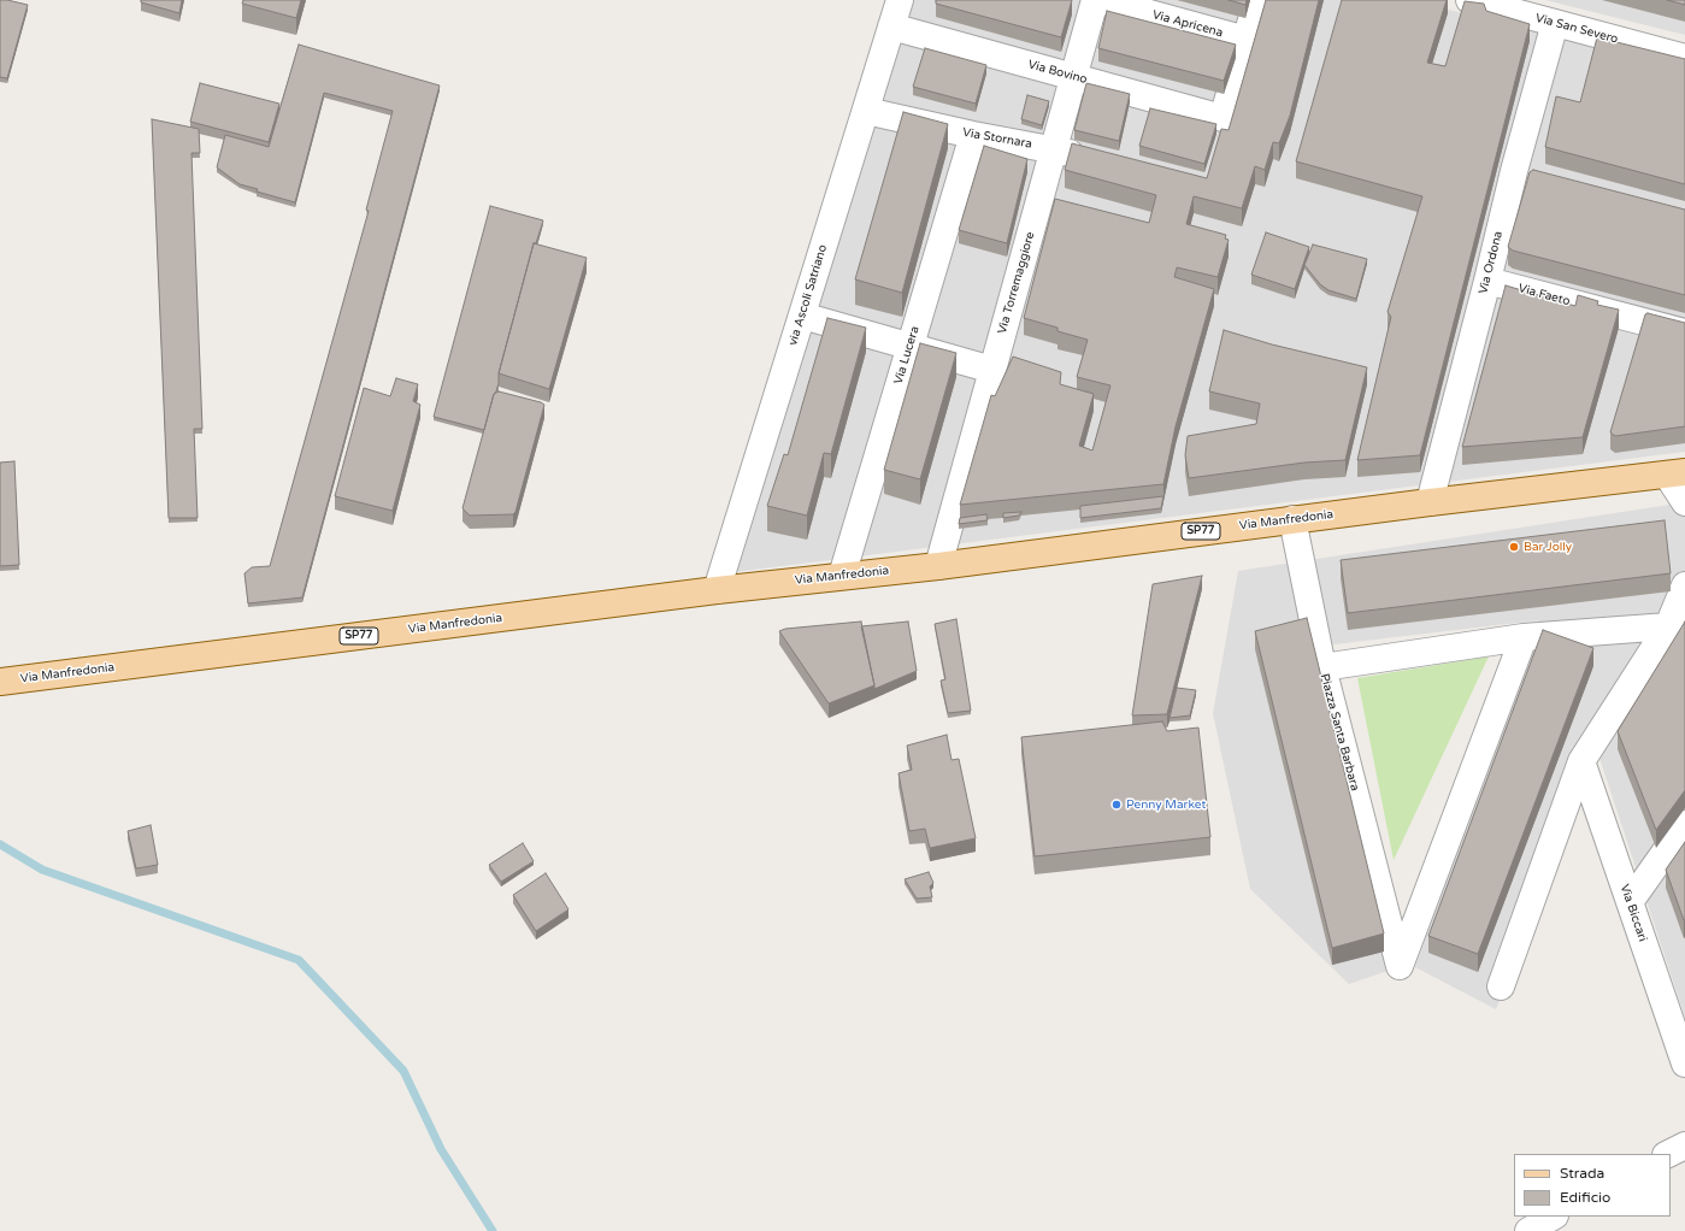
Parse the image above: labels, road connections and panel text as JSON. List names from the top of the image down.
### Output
{
  "streets": {
    "main road": ["Via Manfredonia", "SP77"],
    "street": [
      "Via Apricena",
      "Via San Severo",
      "Via Bovino",
      "Via Stornara",
      "Via Ordona",
      "Via Torremaggiore",
      "via Ascoli Satriano",
      "Via Faeto",
      "Via Lucera",
      "Piazza Santa Barbara",
      "Via Biccari"
    ]
  },
  "crossings": [
    ["Via Apricena", "Via Bovino"],
    ["Via San Severo", "Via Ordona"],
    ["Via Bovino", "Via Torremaggiore"],
    ["Via Bovino", "via Ascoli Satriano"],
    ["Via Stornara", "Via Torremaggiore"],
    ["Via Stornara", "via Ascoli Satriano"],
    ["Via Stornara", "Via Lucera"],
    ["Via Ordona", "Via Faeto"],
    ["Via Ordona", "Via Manfredonia"],
    ["Via Torremaggiore", "Via Manfredonia"],
    ["via Ascoli Satriano", "Via Manfredonia"],
    ["Via Lucera", "Via Manfredonia"]
  ],
  "places": ["Bar Jolly", "Penny Market"],
  "legend": ["Strada", "Edificio"]
}
